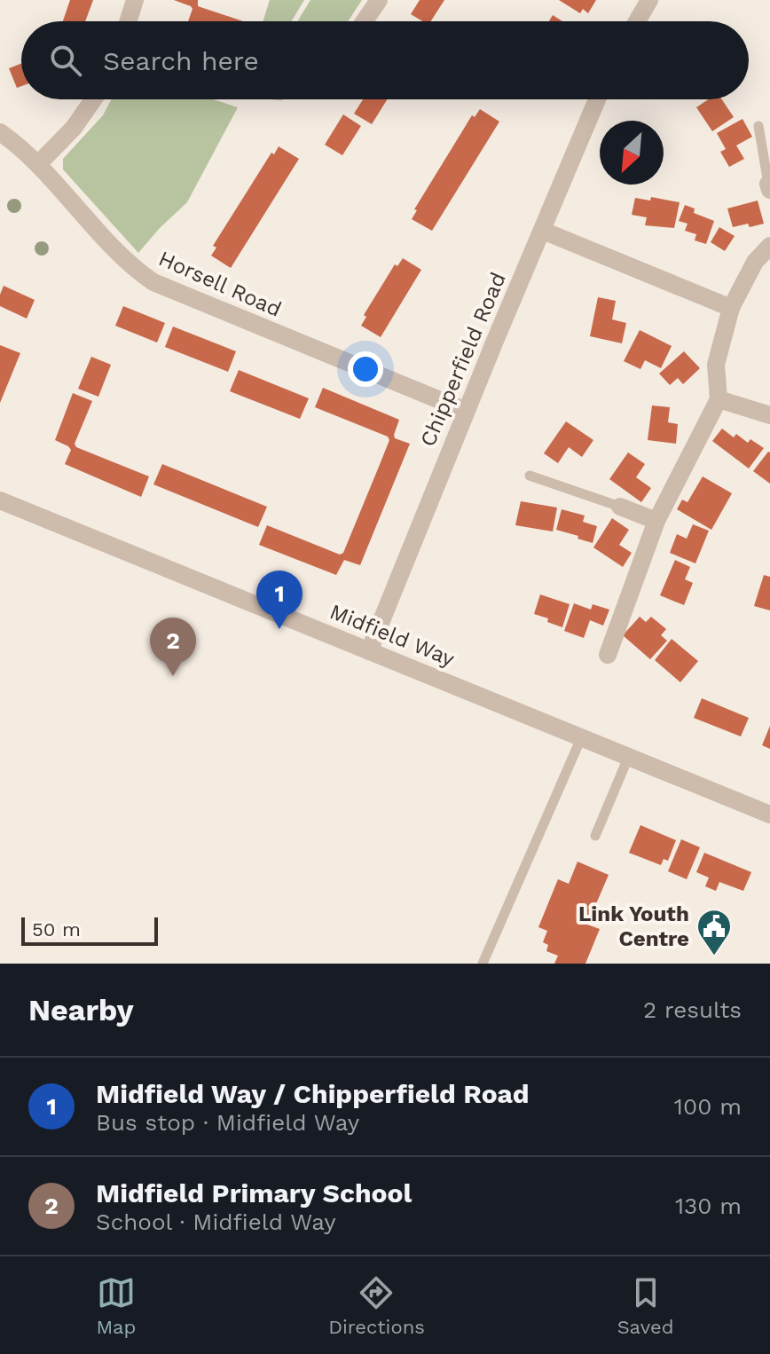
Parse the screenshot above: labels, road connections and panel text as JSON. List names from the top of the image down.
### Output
{
  "streets": {
    "street": ["Horsell Road", "Chipperfield Road", "Midfield Way"]
  },
  "crossings": [
    ["Horsell Road", "Chipperfield Road"],
    ["Chipperfield Road", "Midfield Way"]
  ],
  "places": {
    "public building": ["Link Youth Centre"]
  },
  "scale_bar": "50 m",
  "north": "bottom left",
  "page": {
    "search": "Search here",
    "pins": ["1", "2"],
    "scale": "50 m",
    "heading": ["Nearby", "2 results"],
    "list": [
      {
        "mark": "1",
        "name": "Midfield Way / Chipperfield Road",
        "note": "Bus stop · Midfield Way",
        "value": "100 m"
      },
      {
        "mark": "2",
        "name": "Midfield Primary School",
        "note": "School · Midfield Way",
        "value": "130 m"
      }
    ],
    "nav": ["Map", "Directions", "Saved"]
  }
}
